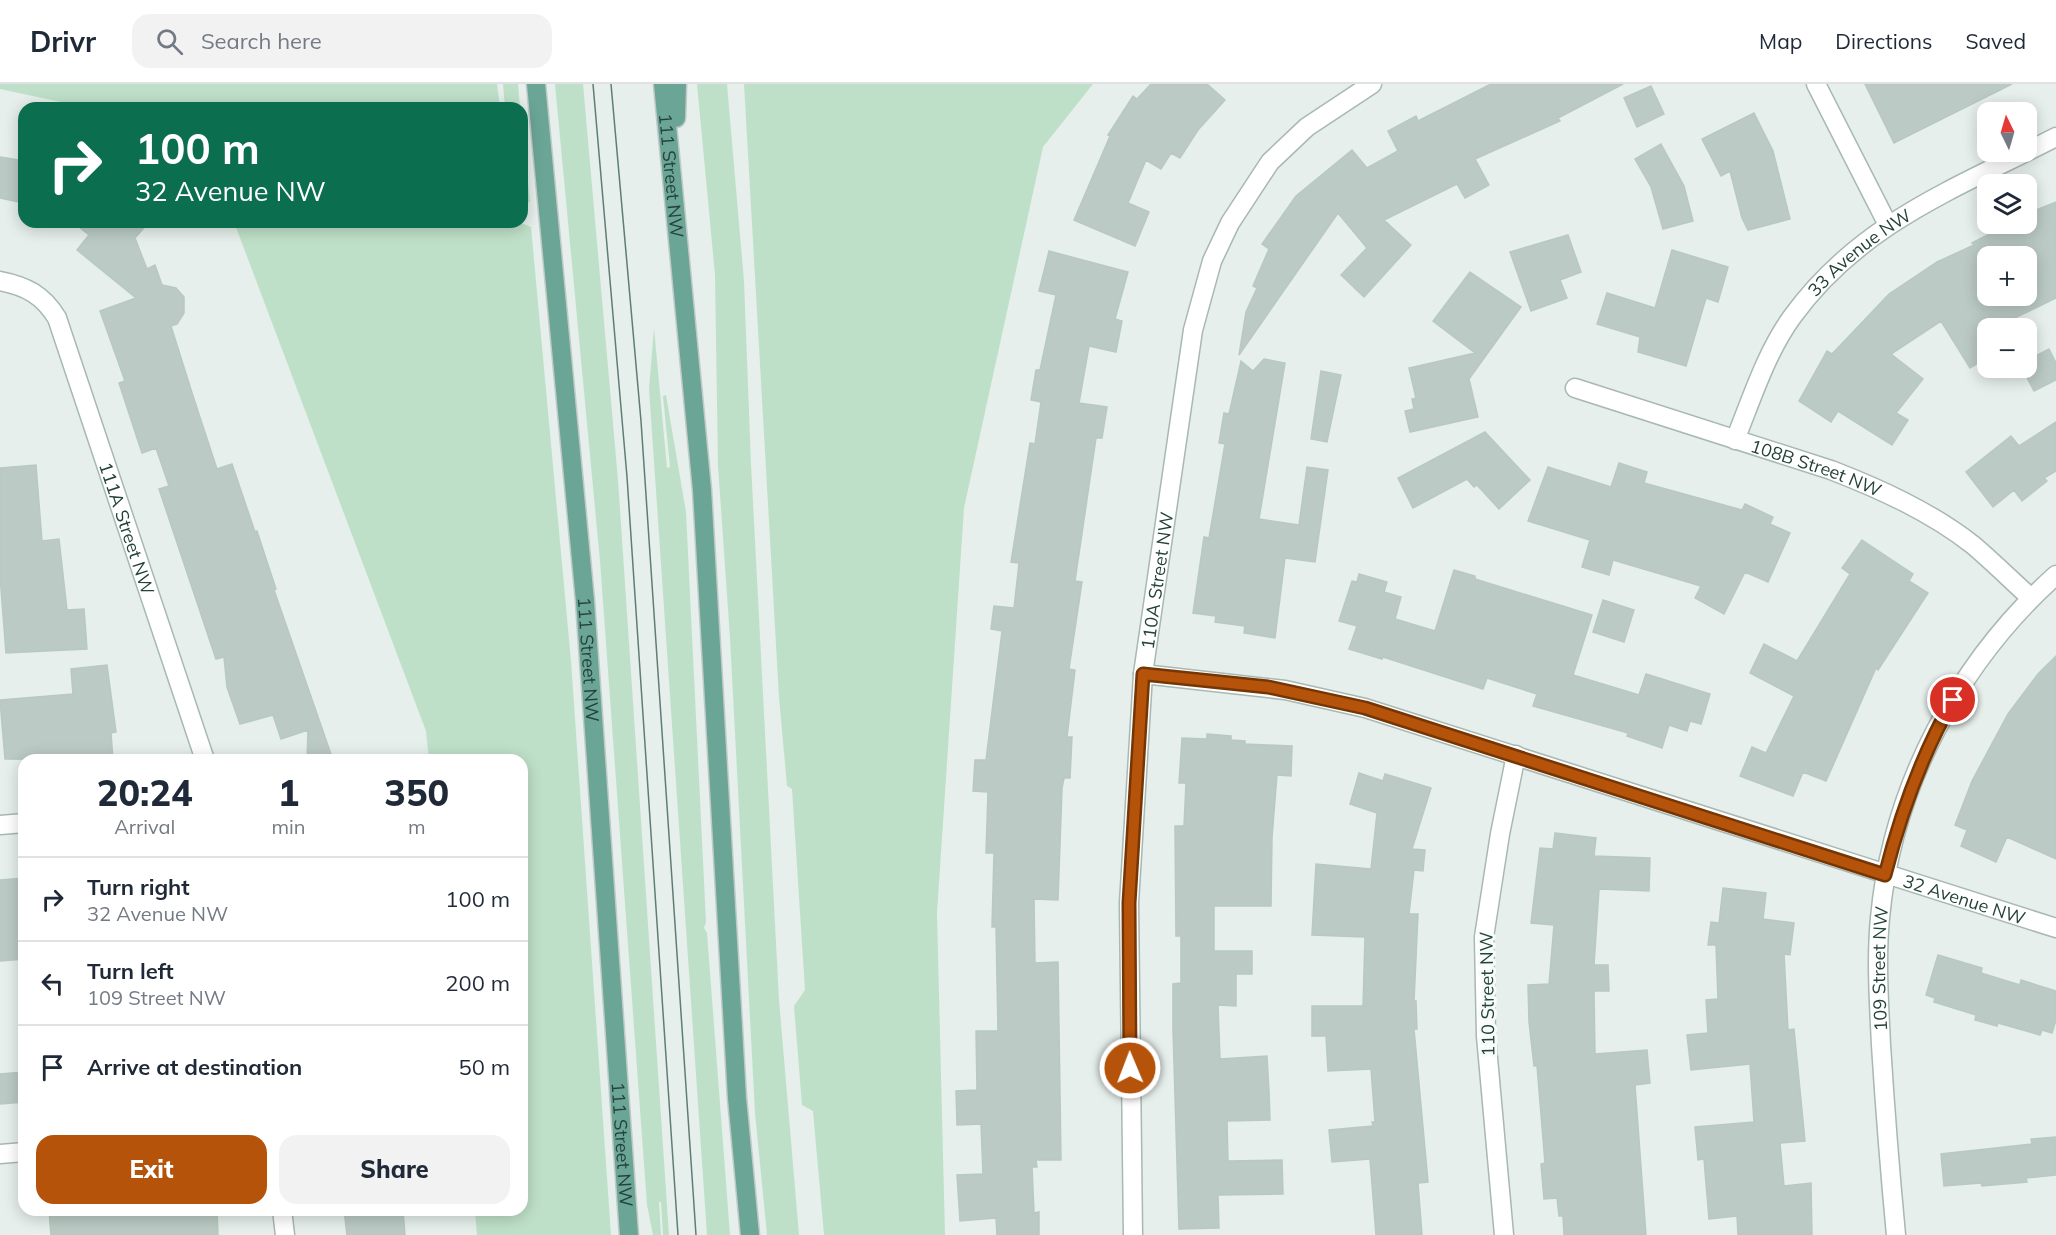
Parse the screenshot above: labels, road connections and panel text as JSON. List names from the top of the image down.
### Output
{
  "streets": {
    "main road": ["111 Street NW"],
    "street": [
      "33 Avenue NW",
      "108B Street NW",
      "111A Street NW",
      "110A Street NW",
      "32 Avenue NW",
      "109 Street NW",
      "110 Street NW"
    ]
  },
  "crossings": [
    ["33 Avenue NW", "108B Street NW"],
    ["108B Street NW", "109 Street NW"],
    ["110A Street NW", "32 Avenue NW"],
    ["32 Avenue NW", "109 Street NW"],
    ["32 Avenue NW", "110 Street NW"]
  ],
  "north": "top",
  "page": {
    "header": "Drivr",
    "search": "Search here",
    "nav": ["Map", "Directions", "Saved"],
    "map_buttons": ["+", "−"],
    "turn": ["100 m", "32 Avenue NW"],
    "eta": [
      "20:24",
      "Arrival",
      "1",
      "min",
      "350",
      "m"
    ],
    "list": [
      {
        "name": "Turn right",
        "note": "32 Avenue NW",
        "value": "100 m"
      },
      {
        "name": "Turn left",
        "note": "109 Street NW",
        "value": "200 m"
      },
      {
        "name": "Arrive at destination",
        "value": "50 m"
      }
    ],
    "buttons": ["Exit", "Share"]
  }
}
